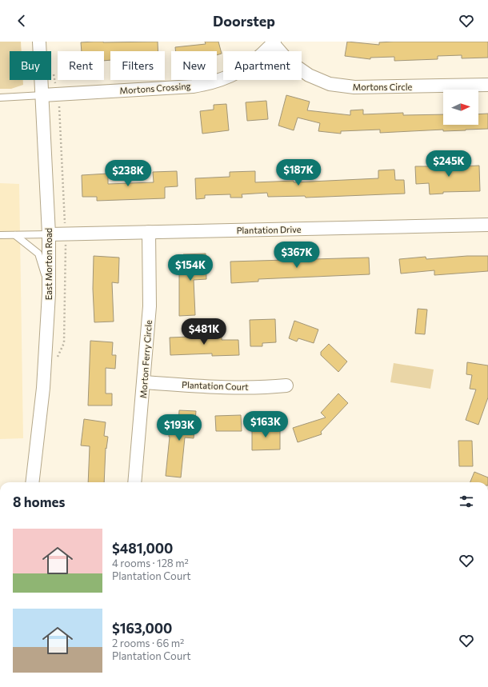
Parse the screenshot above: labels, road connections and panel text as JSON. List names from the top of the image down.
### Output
{
  "streets": {
    "street": [
      "Mortons Circle",
      "Mortons Crossing",
      "Plantation Drive",
      "East Morton Road",
      "Morton Ferry Circle",
      "Plantation Court"
    ]
  },
  "crossings": [
    ["Mortons Circle", "Mortons Crossing"],
    ["Mortons Crossing", "East Morton Road"],
    ["Plantation Drive", "East Morton Road"],
    ["Plantation Drive", "Morton Ferry Circle"],
    ["Morton Ferry Circle", "Plantation Court"]
  ],
  "north": "right",
  "page": {
    "header": "Doorstep",
    "chip": [
      "Buy",
      "Rent",
      "Filters",
      "New",
      "Apartment"
    ],
    "price": [
      "$245K",
      "$187K",
      "$238K",
      "$367K",
      "$154K",
      "$481K",
      "$163K",
      "$193K"
    ],
    "heading": "8 homes",
    "list": [
      {
        "name": "$481,000",
        "note": "4 rooms · 128 m² · Plantation Court"
      },
      {
        "name": "$163,000",
        "note": "2 rooms · 66 m² · Plantation Court"
      }
    ]
  }
}
